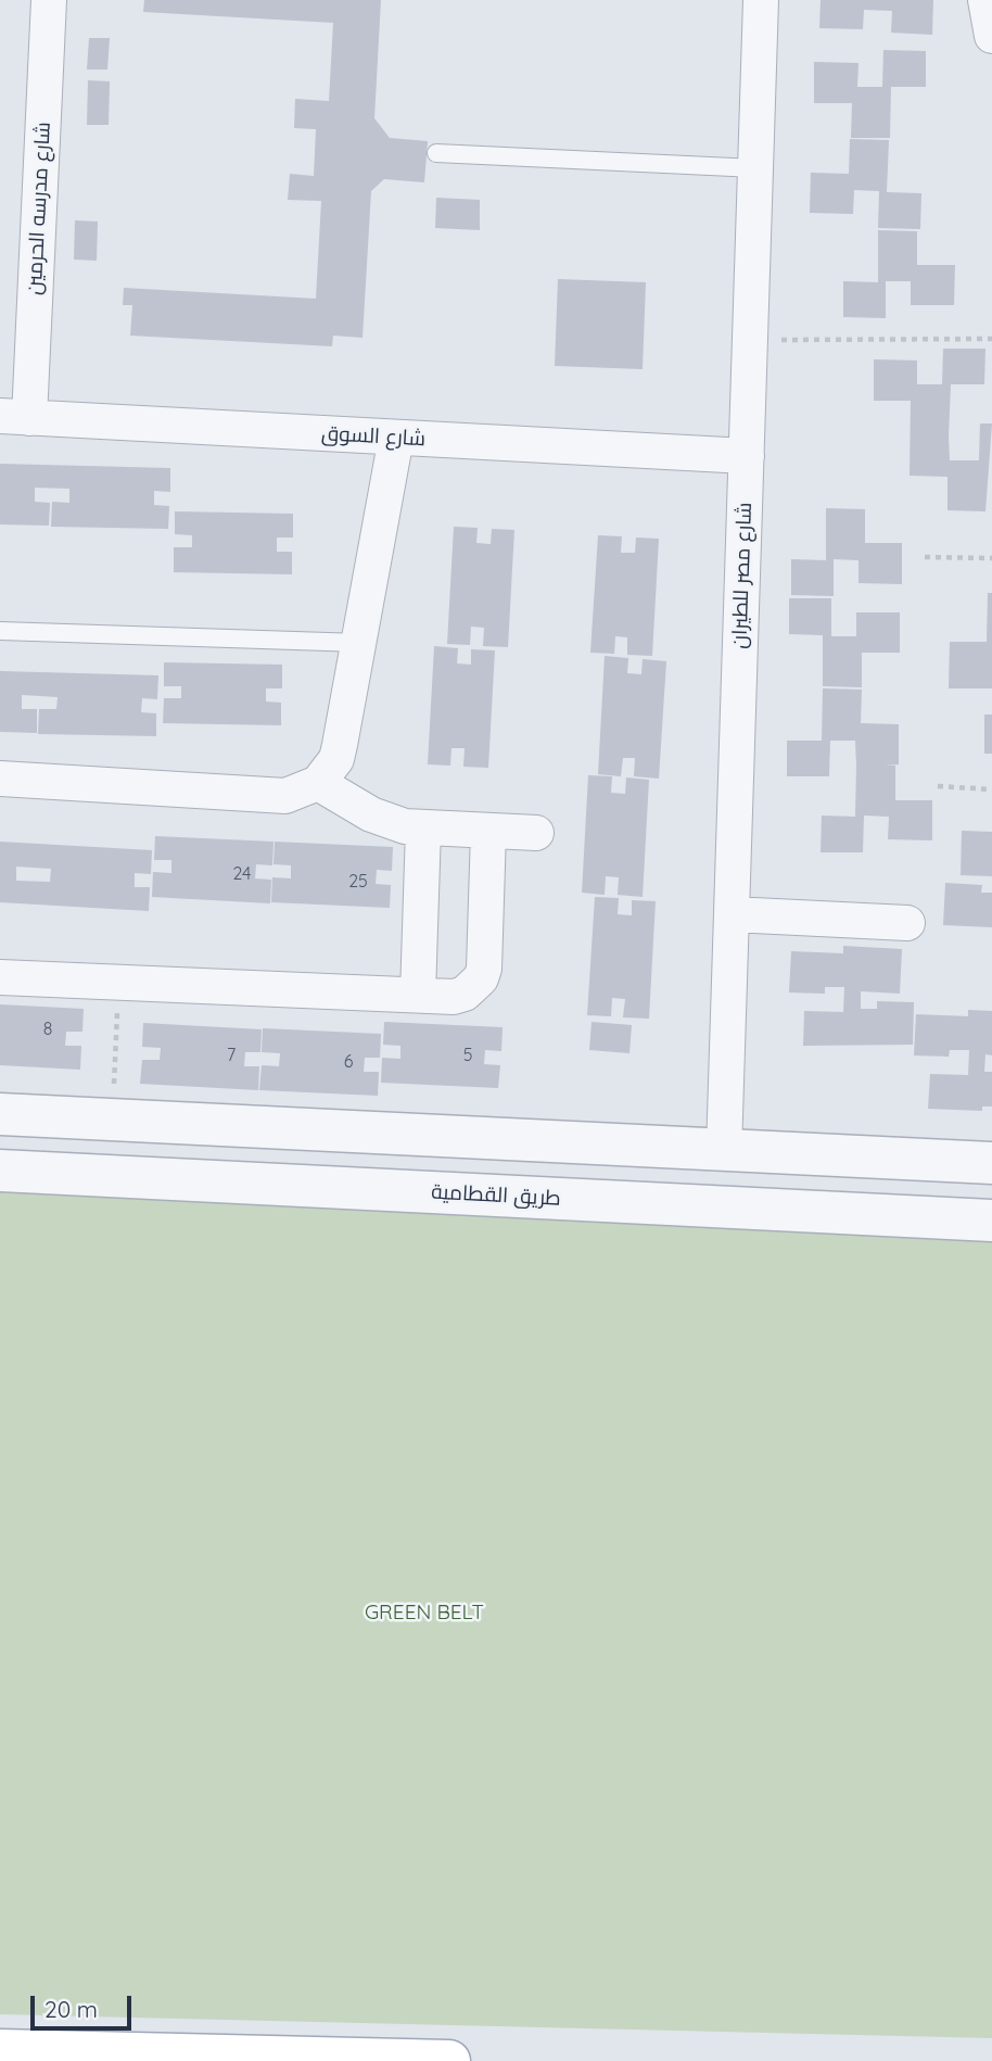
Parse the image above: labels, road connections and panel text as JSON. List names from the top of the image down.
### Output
{
  "streets": {
    "street": [
      "شارع مدرسه الحرمين",
      "شارع السوق",
      "شارع مصر للطيران",
      "طريق القطامية"
    ]
  },
  "crossings": [
    ["شارع مدرسه الحرمين", "شارع السوق"],
    ["شارع السوق", "شارع مصر للطيران"]
  ],
  "parks": ["GREEN BELT"],
  "house_numbers": [
    "24",
    "25",
    "8",
    "7",
    "5",
    "6"
  ],
  "scale_bar": "20 m"
}
